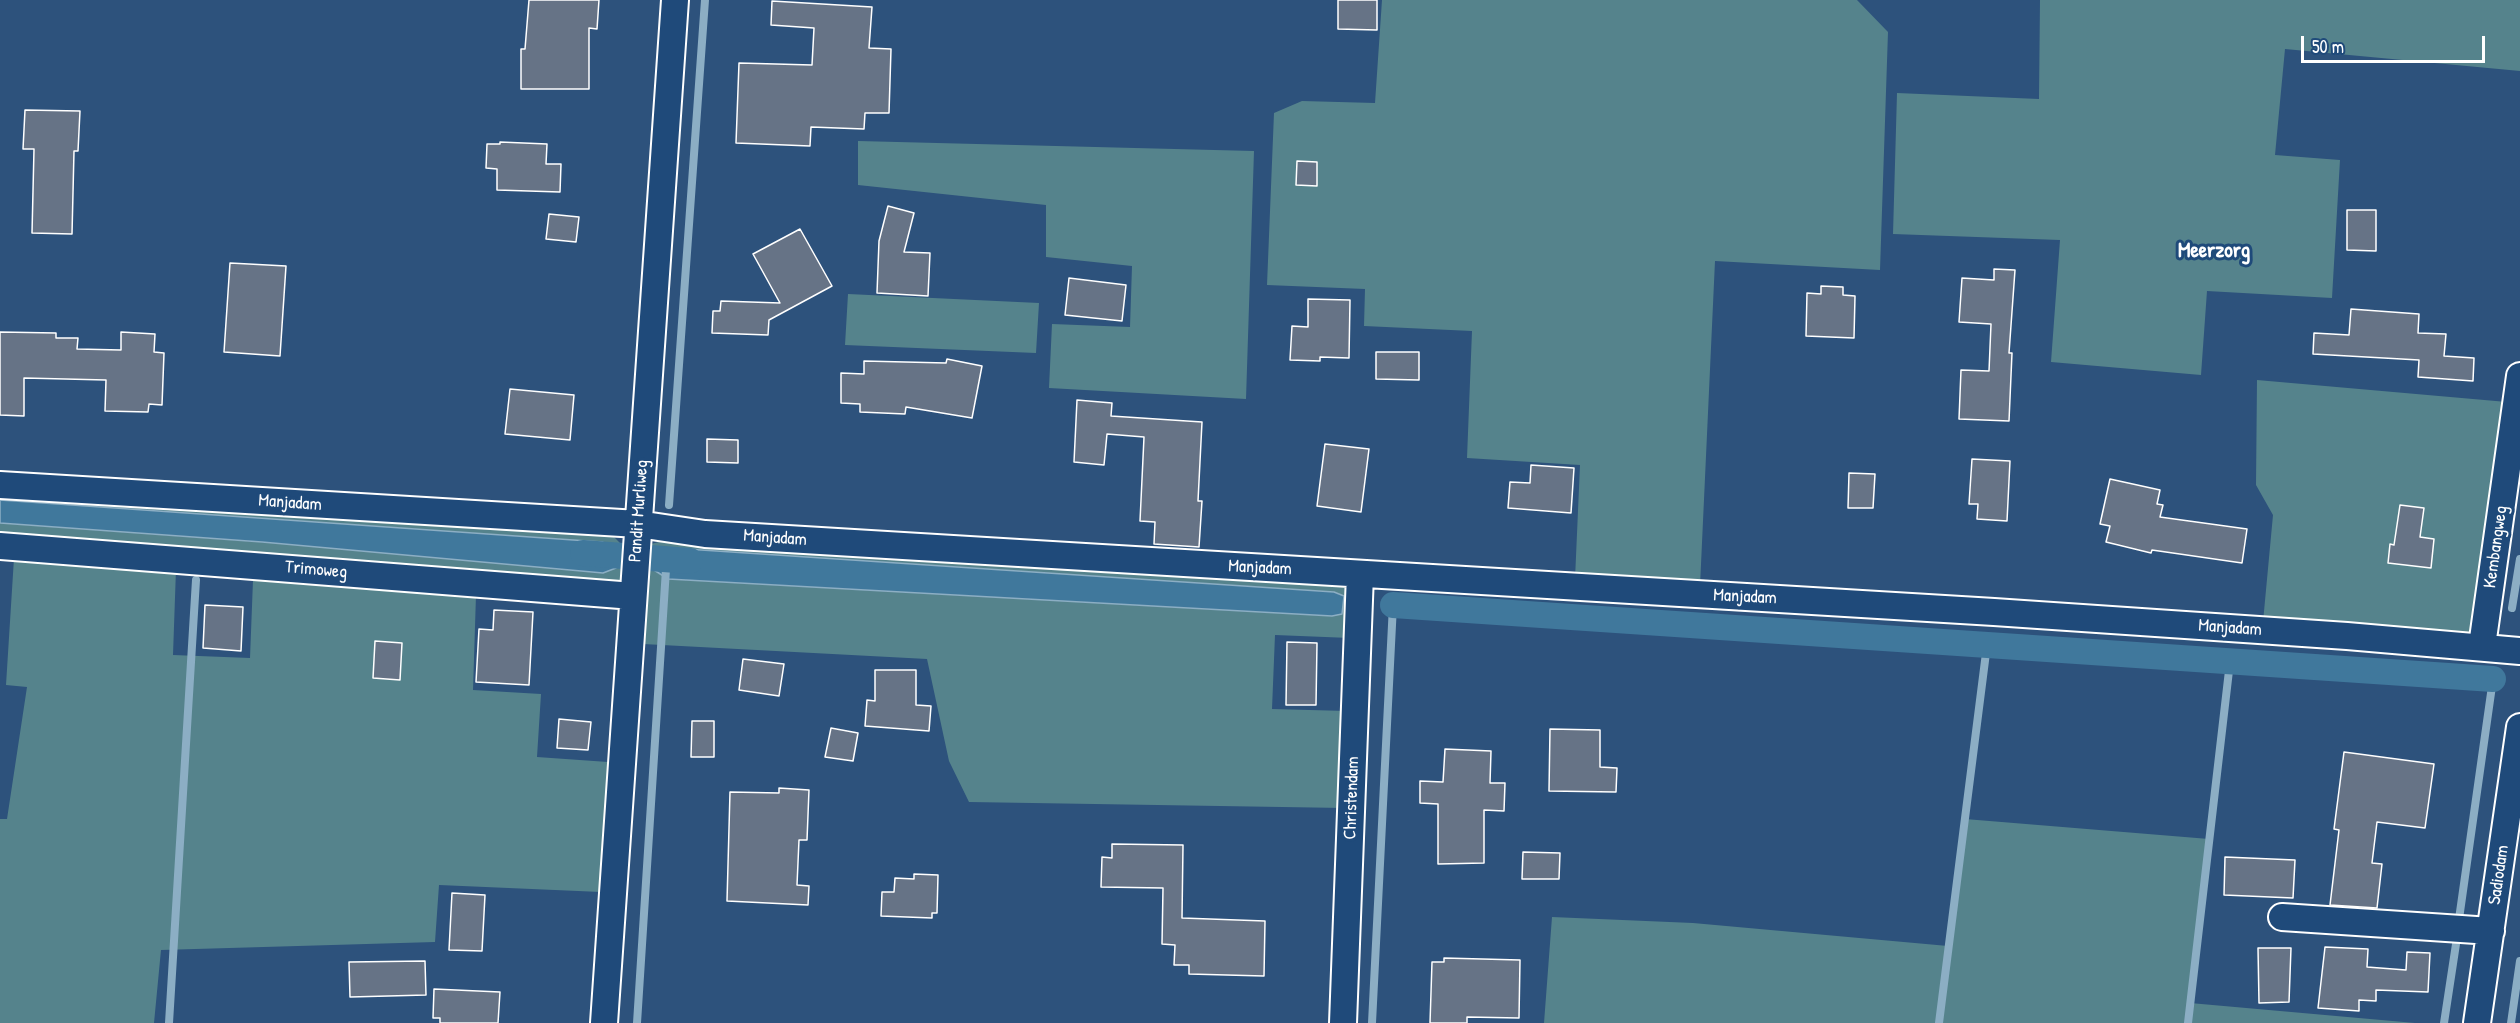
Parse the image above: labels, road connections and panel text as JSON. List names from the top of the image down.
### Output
{
  "streets": {
    "street": [
      "Manjadam",
      "Pandit Murliweg",
      "Kembangweg",
      "Trimoweg",
      "Christendam",
      "Sadiodam"
    ]
  },
  "crossings": [
    ["Manjadam", "Pandit Murliweg"],
    ["Manjadam", "Kembangweg"],
    ["Manjadam", "Christendam"],
    ["Pandit Murliweg", "Trimoweg"]
  ],
  "districts": ["Meerzorg"],
  "scale_bar": "50 m"
}
